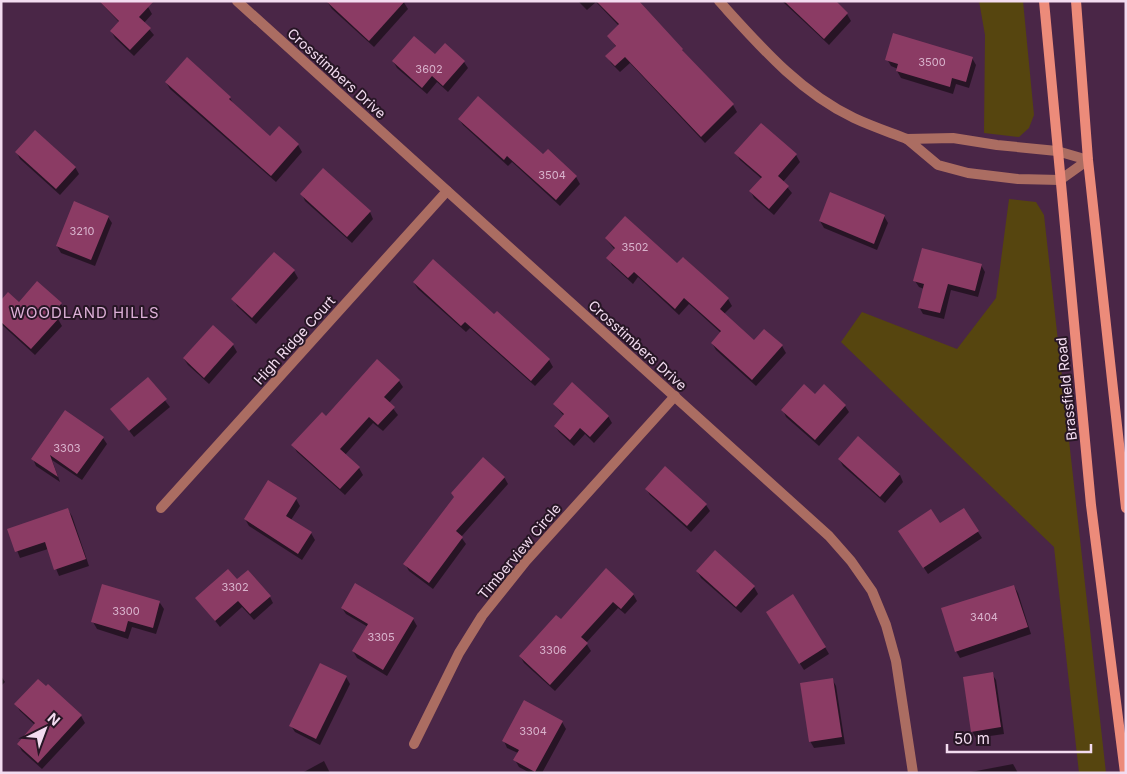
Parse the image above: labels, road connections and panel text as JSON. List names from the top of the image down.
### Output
{
  "streets": {
    "street": [
      "Crosstimbers Drive",
      "High Ridge Court",
      "Brassfield Road",
      "Timberview Circle"
    ]
  },
  "crossings": [
    ["Crosstimbers Drive", "High Ridge Court"],
    ["Crosstimbers Drive", "Timberview Circle"]
  ],
  "districts": ["WOODLAND HILLS"],
  "house_numbers": [
    "3500",
    "3602",
    "3504",
    "3210",
    "3502",
    "3303",
    "3302",
    "3300",
    "3404",
    "3305",
    "3306",
    "3304"
  ],
  "scale_bar": "50 m",
  "north": "top right"
}
